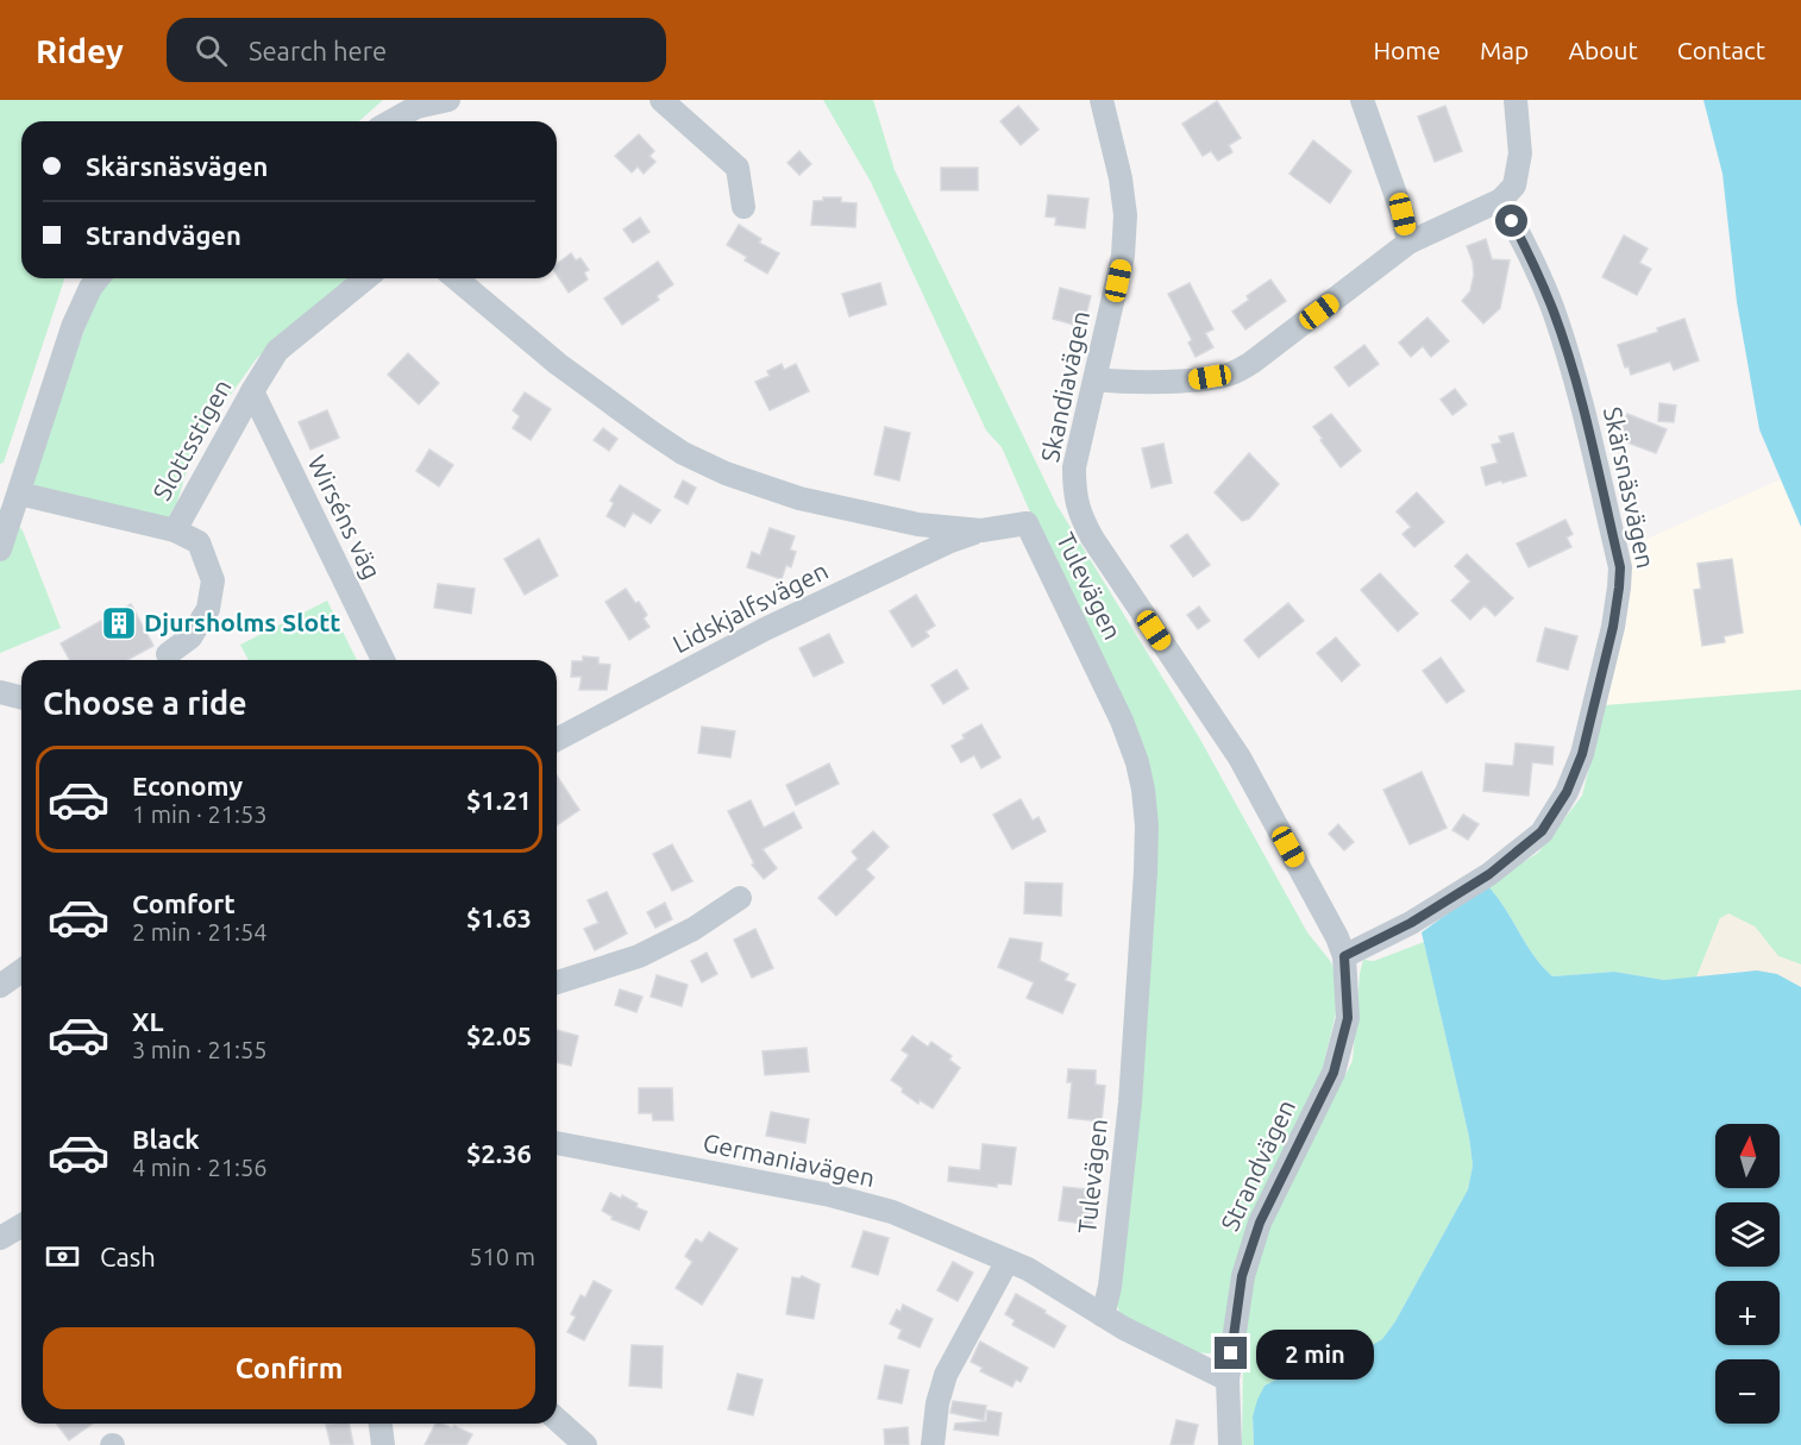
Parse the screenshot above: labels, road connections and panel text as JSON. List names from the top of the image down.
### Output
{
  "streets": {
    "street": [
      "Skandiavägen",
      "Slottsstigen",
      "Skärsnäsvägen",
      "Wirséns väg",
      "Tulevägen",
      "Lidskjalfsvägen",
      "Germaniavägen",
      "Strandvägen"
    ]
  },
  "crossings": [
    ["Skandiavägen", "Skärsnäsvägen"],
    ["Skandiavägen", "Strandvägen"],
    ["Slottsstigen", "Wirséns väg"],
    ["Skärsnäsvägen", "Strandvägen"],
    ["Tulevägen", "Lidskjalfsvägen"],
    ["Tulevägen", "Germaniavägen"],
    ["Germaniavägen", "Strandvägen"]
  ],
  "places": {
    "building": ["Djursholms Slott"]
  },
  "north": "top",
  "page": {
    "header": "Ridey",
    "search": "Search here",
    "nav": [
      "Home",
      "Map",
      "About",
      "Contact"
    ],
    "banner": ["Skärsnäsvägen", "Strandvägen"],
    "heading": "Choose a ride",
    "list": [
      {
        "name": "Economy",
        "note": "1 min · 21:53",
        "value": "$1.21"
      },
      {
        "name": "Comfort",
        "note": "2 min · 21:54",
        "value": "$1.63"
      },
      {
        "name": "XL",
        "note": "3 min · 21:55",
        "value": "$2.05"
      },
      {
        "name": "Black",
        "note": "4 min · 21:56",
        "value": "$2.36"
      }
    ],
    "map_buttons": ["+", "−"],
    "pay": ["Cash", "510 m"],
    "buttons": "Confirm",
    "bubble": "2 min"
  }
}
